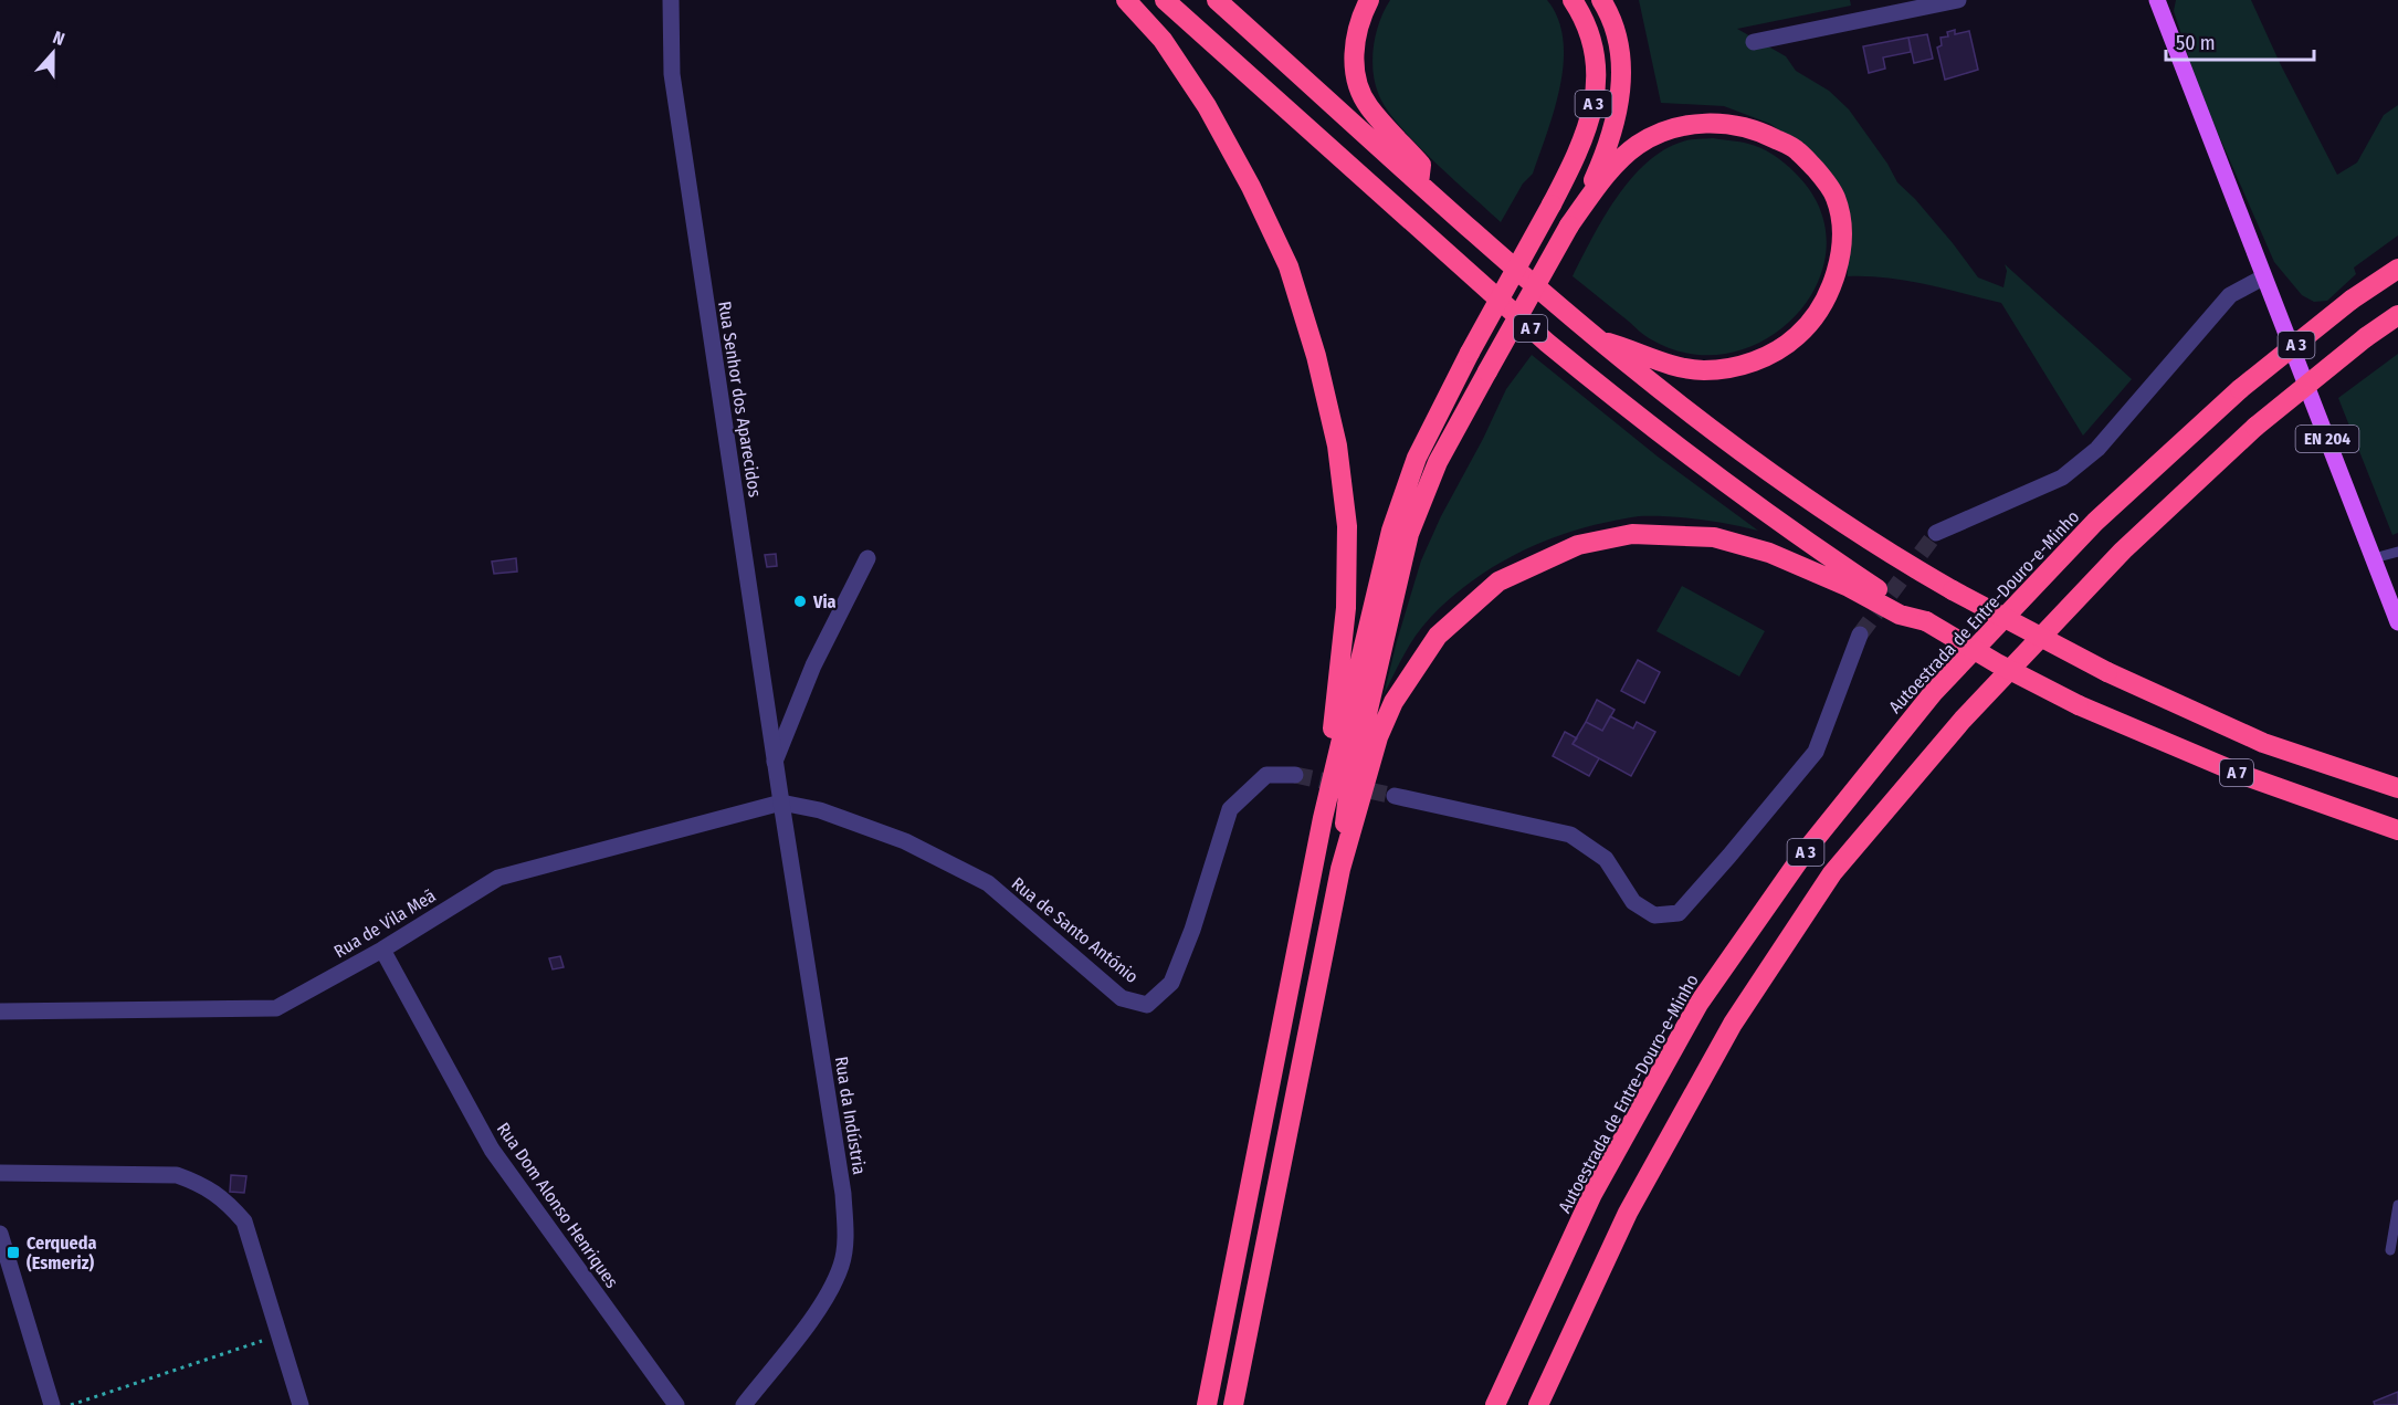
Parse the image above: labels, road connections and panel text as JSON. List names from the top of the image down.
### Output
{
  "streets": {
    "highway": ["A 3", "A 7", "Autoestrada de Entre-Douro-e-Minho"],
    "main road": ["EN 204"],
    "street": [
      "Rua Senhor dos Aparecidos",
      "Rua de Vila Meã",
      "Rua de Santo António",
      "Rua da Indústria",
      "Rua Dom Alonso Henriques"
    ]
  },
  "crossings": [
    ["Rua Senhor dos Aparecidos", "Rua de Vila Meã"],
    ["Rua Senhor dos Aparecidos", "Rua de Santo António"],
    ["Rua Senhor dos Aparecidos", "Rua da Indústria"],
    ["Rua de Vila Meã", "Rua de Santo António"],
    ["Rua de Vila Meã", "Rua da Indústria"],
    ["Rua de Vila Meã", "Rua Dom Alonso Henriques"],
    ["Rua de Santo António", "Rua da Indústria"]
  ],
  "places": {
    "other": ["Via"],
    "transit": ["Cerqueda (Esmeriz)"]
  },
  "scale_bar": "50 m",
  "north": "top"
}
